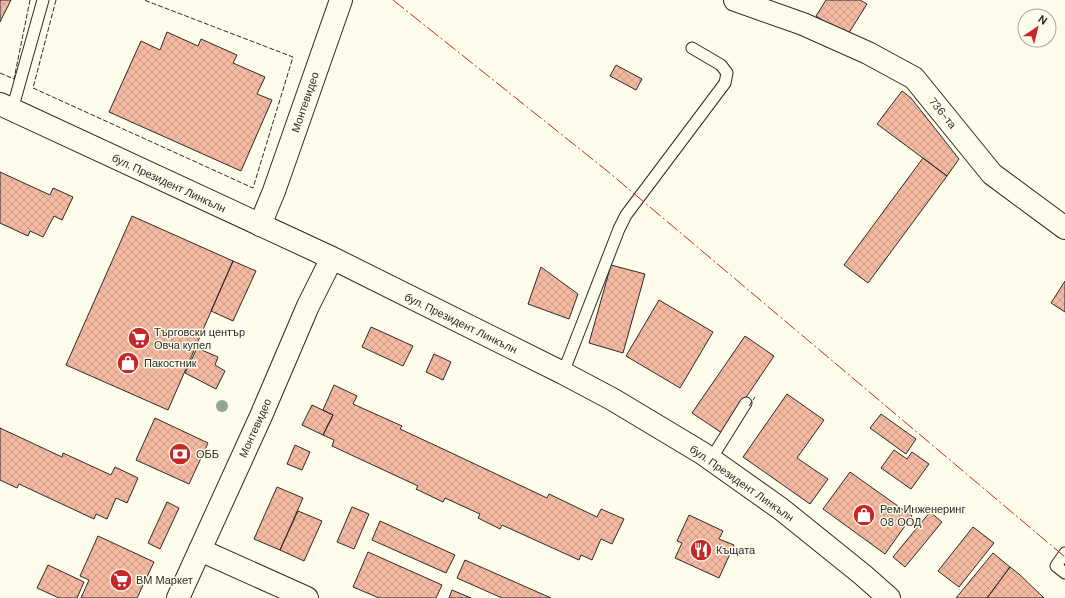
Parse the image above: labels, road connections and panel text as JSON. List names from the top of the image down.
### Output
{
  "streets": {
    "street": ["Монтевидео", "736-та", "бул. Президент Линкълн"]
  },
  "crossings": [
    ["Монтевидео", "бул. Президент Линкълн"]
  ],
  "places": {
    "supermarket": ["Търговски център Овча купел", "ВМ Маркет"],
    "shop": ["Пакостник", "Рем Инженеринг 08 ООД"],
    "bank": ["ОББ"],
    "restaurant": ["Къщата"]
  },
  "north": "top right"
}
